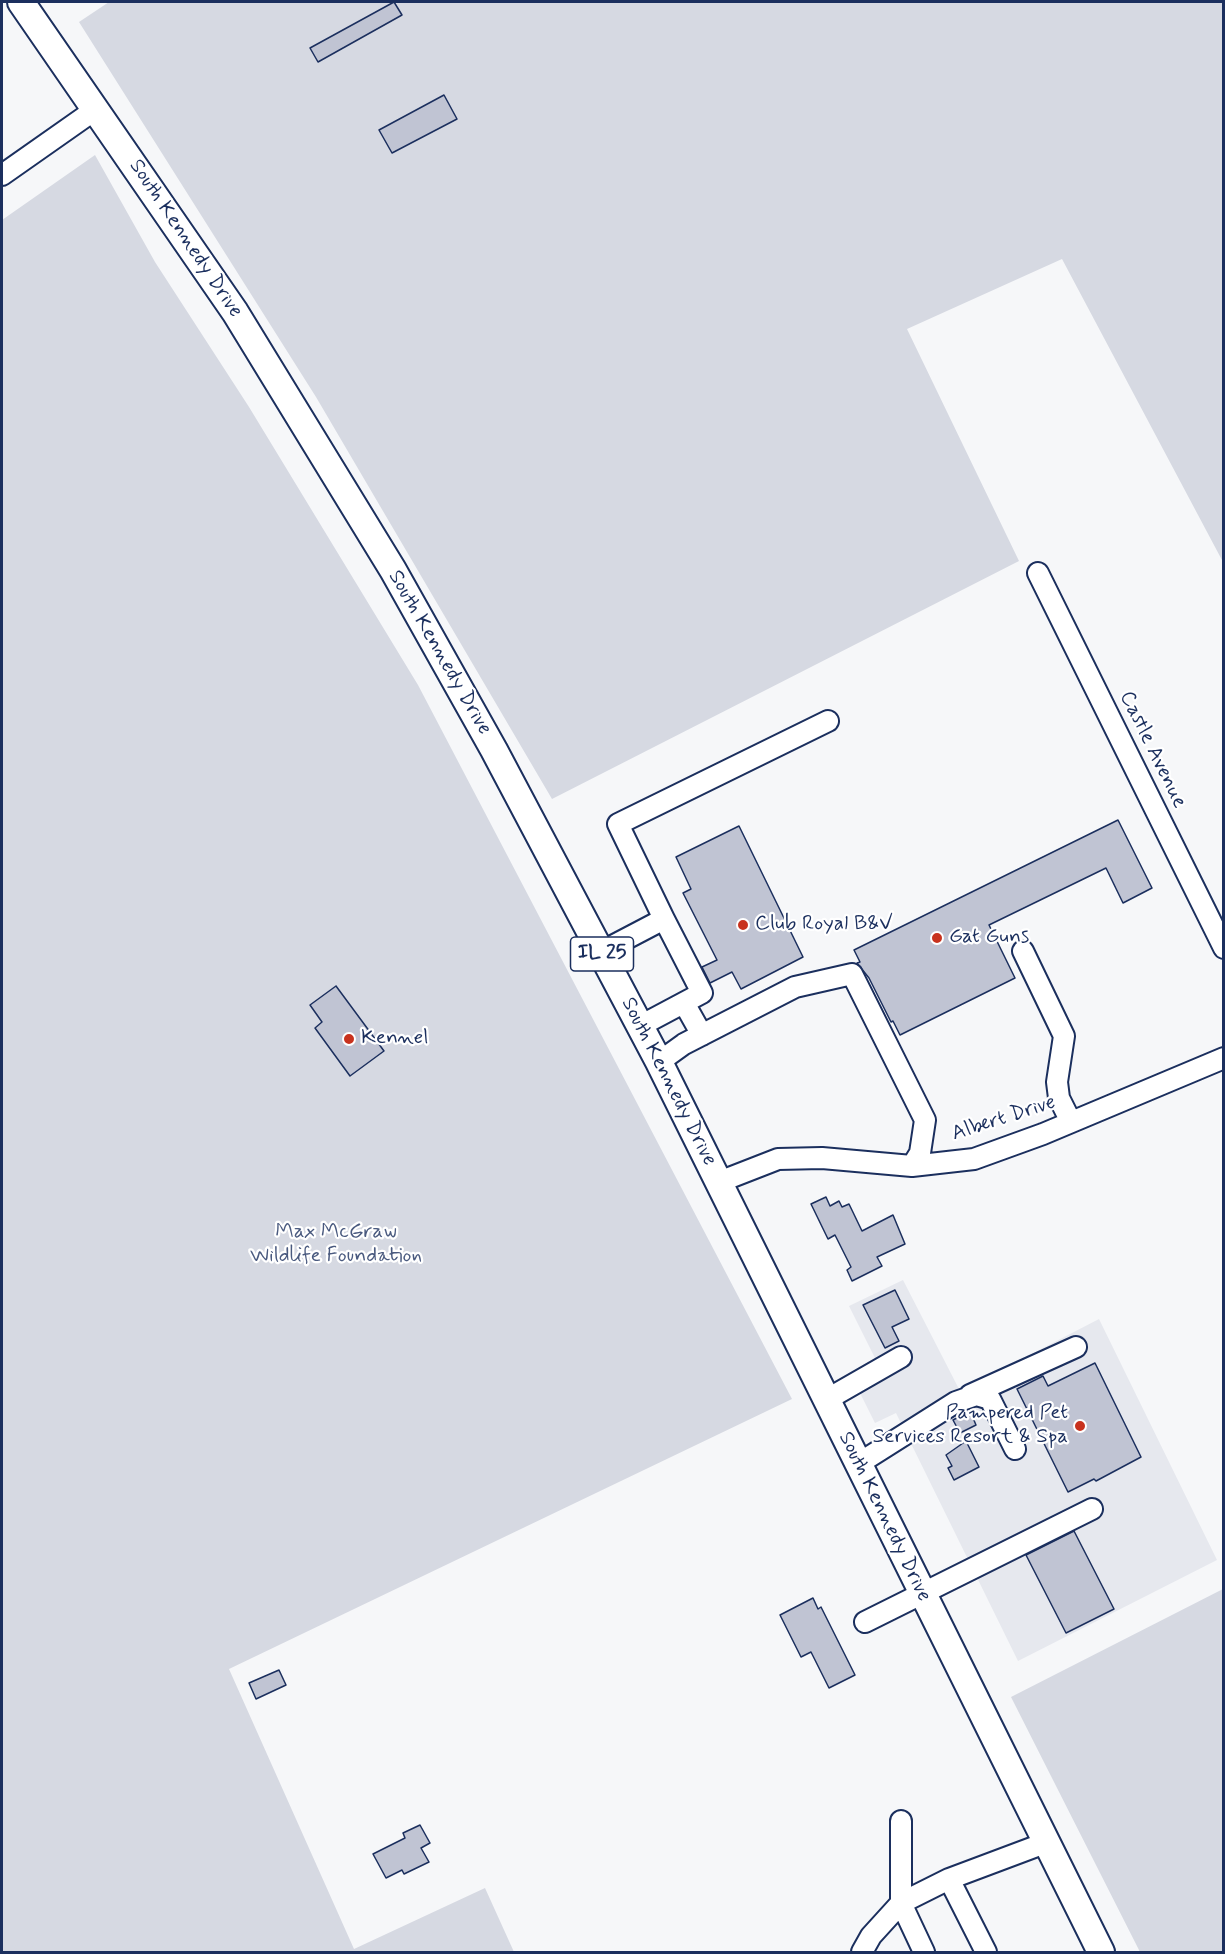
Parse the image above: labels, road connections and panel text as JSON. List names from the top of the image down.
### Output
{
  "streets": {
    "main road": ["South Kennedy Drive", "IL 25"],
    "street": ["Castle Avenue", "Albert Drive"]
  },
  "crossings": [
    ["South Kennedy Drive", "Albert Drive"]
  ],
  "parks": ["Max McGraw Wildlife Foundation"],
  "places": [
    "Club Royal B&V",
    "Gat Guns",
    "Kennel",
    "Pampered Pet Services Resort & Spa"
  ]
}
